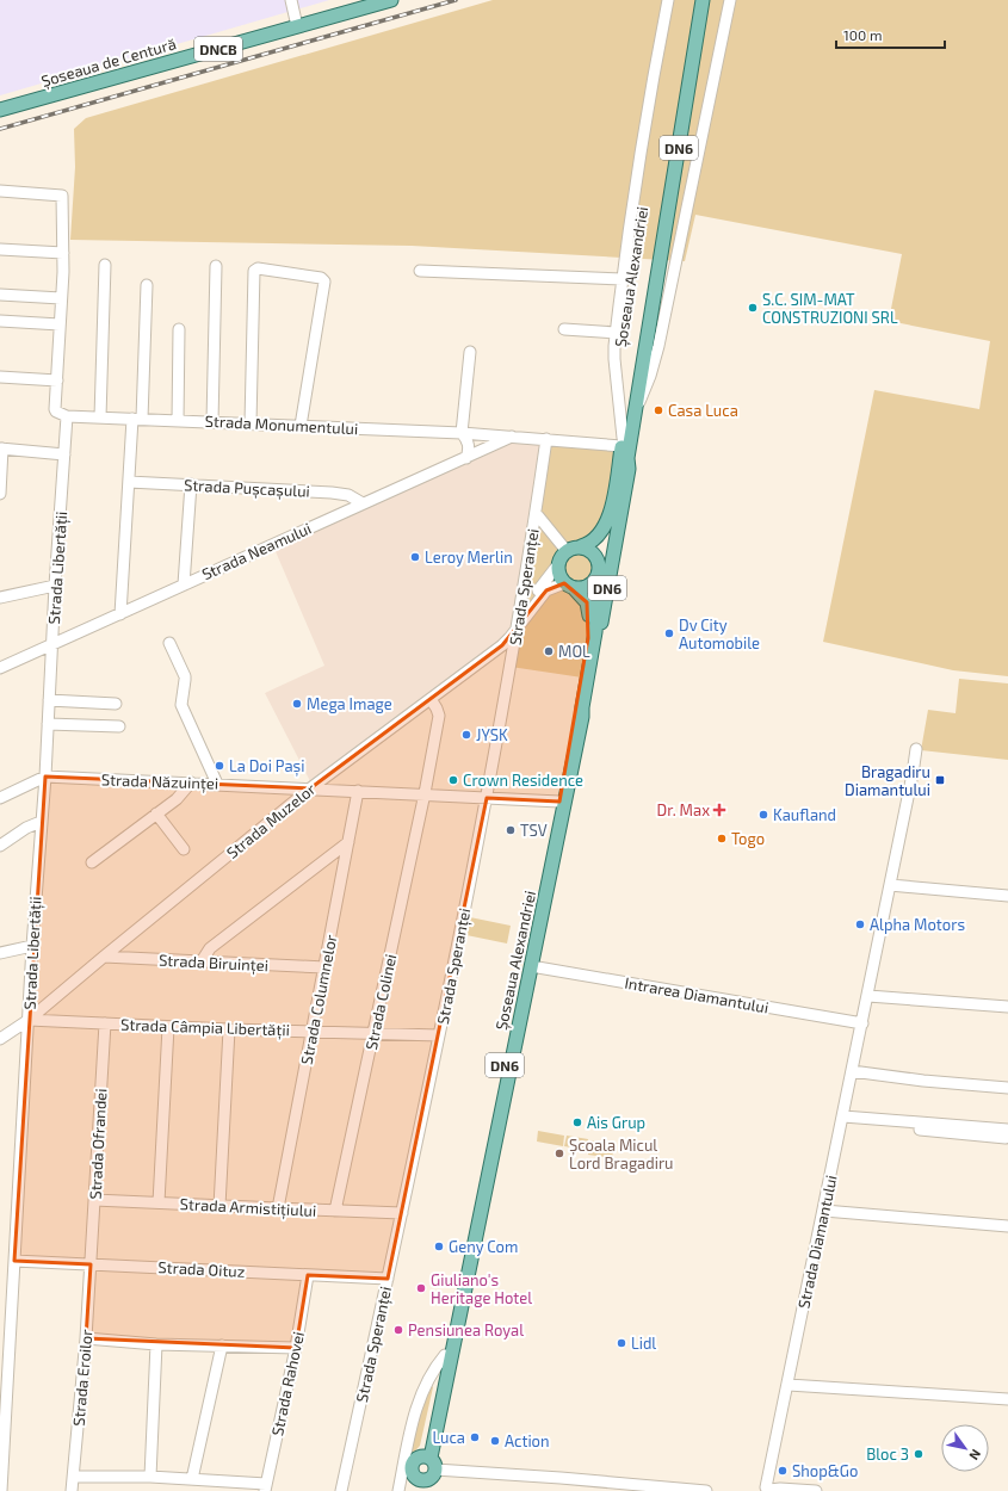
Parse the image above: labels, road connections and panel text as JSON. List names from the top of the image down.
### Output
{
  "streets": {
    "main road": [
      "DNCB",
      "Șoseaua de Centură",
      "DN6",
      "Șoseaua Alexandriei"
    ],
    "street": [
      "Strada Monumentului",
      "Strada Pușcașului",
      "Strada Neamului",
      "Strada Libertății",
      "Strada Speranței",
      "Strada Năzuinței",
      "Strada Muzelor",
      "Strada Biruinței",
      "Intrarea Diamantului",
      "Strada Columnelor",
      "Strada Colinei",
      "Strada Câmpia Libertății",
      "Strada Ofrandei",
      "Strada Armistițiului",
      "Strada Diamantului",
      "Strada Oituz",
      "Strada Eroilor",
      "Strada Rahovei"
    ]
  },
  "crossings": [
    ["DN6", "Șoseaua Alexandriei"],
    ["DN6", "Strada Monumentului"],
    ["Șoseaua Alexandriei", "Strada Monumentului"],
    ["Șoseaua Alexandriei", "Strada Năzuinței"],
    ["Șoseaua Alexandriei", "Intrarea Diamantului"],
    ["Strada Monumentului", "Strada Neamului"],
    ["Strada Monumentului", "Strada Libertății"],
    ["Strada Monumentului", "Strada Speranței"],
    ["Strada Pușcașului", "Strada Neamului"],
    ["Strada Neamului", "Strada Libertății"],
    ["Strada Libertății", "Strada Năzuinței"],
    ["Strada Libertății", "Strada Muzelor"],
    ["Strada Libertății", "Strada Câmpia Libertății"],
    ["Strada Libertății", "Strada Oituz"],
    ["Strada Speranței", "Strada Năzuinței"],
    ["Strada Speranței", "Strada Muzelor"],
    ["Strada Speranței", "Strada Câmpia Libertății"],
    ["Strada Speranței", "Strada Armistițiului"],
    ["Strada Speranței", "Strada Oituz"],
    ["Strada Năzuinței", "Strada Muzelor"],
    ["Strada Năzuinței", "Strada Columnelor"],
    ["Strada Năzuinței", "Strada Colinei"],
    ["Strada Muzelor", "Strada Biruinței"],
    ["Strada Muzelor", "Strada Colinei"],
    ["Strada Muzelor", "Strada Câmpia Libertății"],
    ["Strada Biruinței", "Strada Columnelor"],
    ["Intrarea Diamantului", "Strada Diamantului"],
    ["Strada Columnelor", "Strada Câmpia Libertății"],
    ["Strada Columnelor", "Strada Armistițiului"],
    ["Strada Colinei", "Strada Câmpia Libertății"],
    ["Strada Colinei", "Strada Armistițiului"],
    ["Strada Câmpia Libertății", "Strada Ofrandei"],
    ["Strada Ofrandei", "Strada Armistițiului"],
    ["Strada Ofrandei", "Strada Oituz"],
    ["Strada Ofrandei", "Strada Eroilor"],
    ["Strada Oituz", "Strada Eroilor"],
    ["Strada Oituz", "Strada Rahovei"]
  ],
  "places": {
    "other": [
      "S.C. SIM-MAT CONSTRUZIONI SRL",
      "Casa Luca",
      "Leroy Merlin",
      "Dv City Automobile",
      "MOL",
      "Mega Image",
      "JYSK",
      "La Doi Pași",
      "Crown Residence",
      "Kaufland",
      "TSV",
      "Togo",
      "Alpha Motors",
      "Ais Grup",
      "Școala Micul Lord Bragadiru",
      "Geny Com",
      "Giuliano's Heritage Hotel",
      "Pensiunea Royal",
      "Lidl",
      "Luca",
      "Action",
      "Bloc 3",
      "Shop&Go"
    ],
    "transit": ["Bragadiru Diamantului"],
    "health": ["Dr. Max"]
  },
  "scale_bar": "100 m",
  "north": "bottom right"
}
